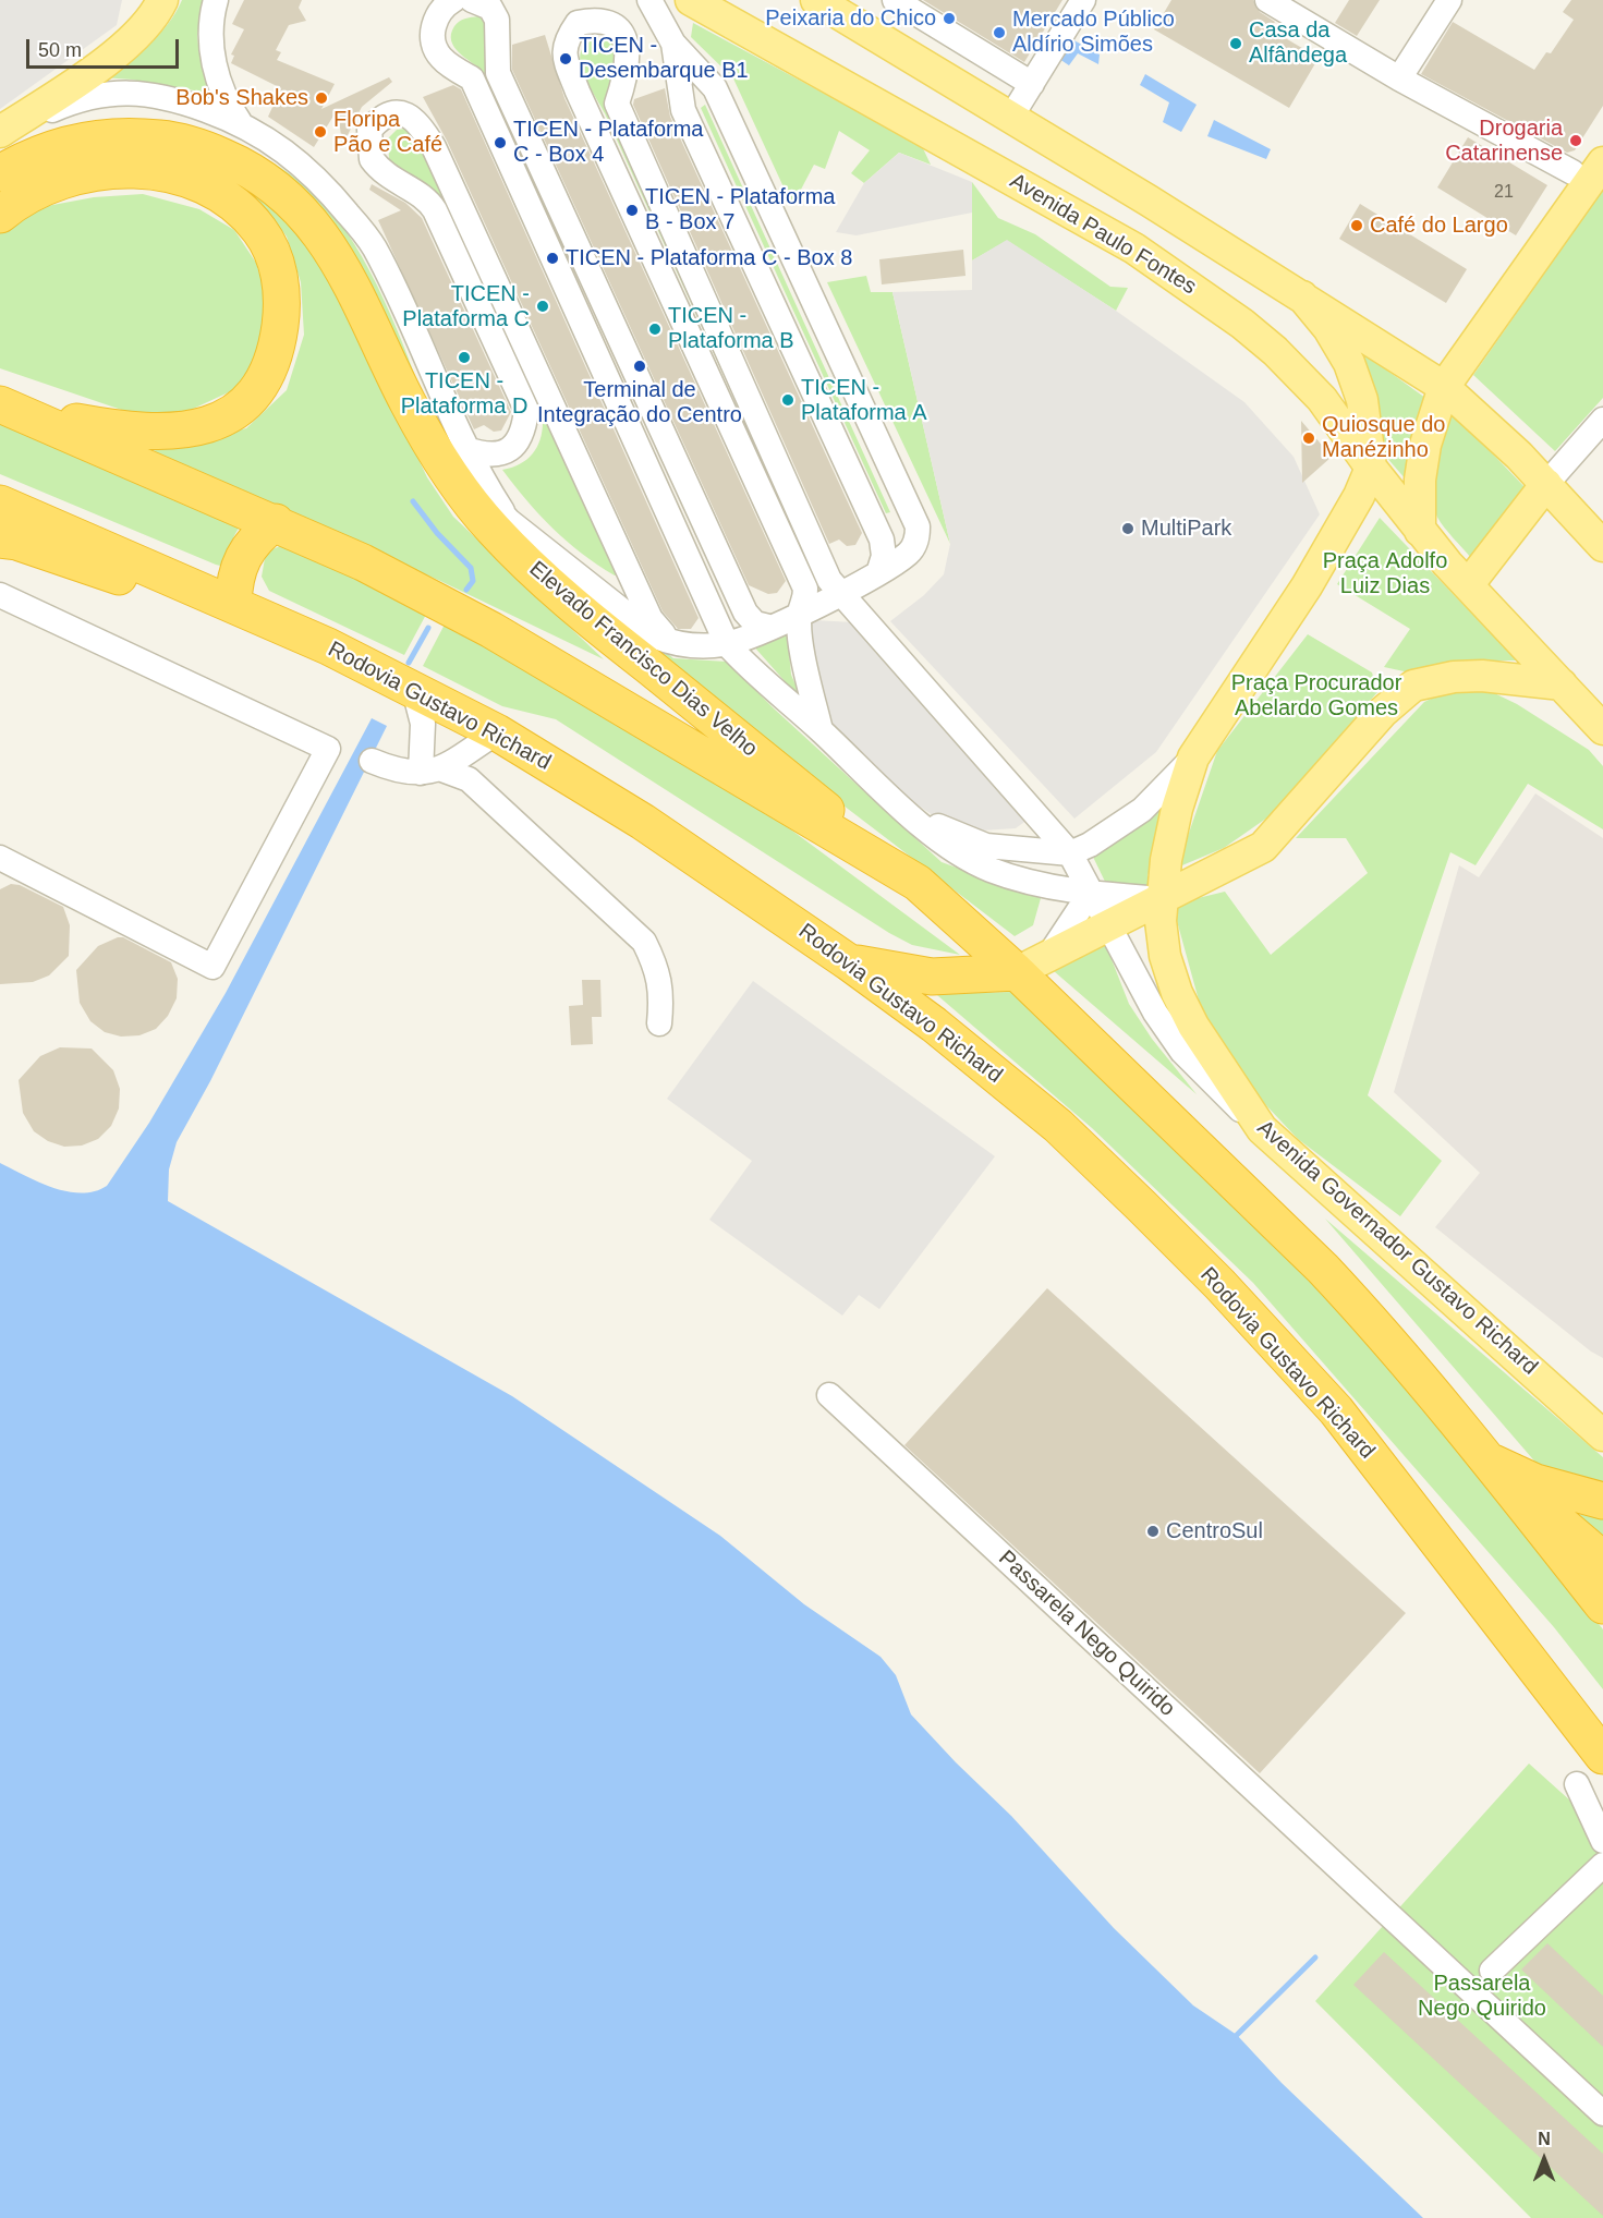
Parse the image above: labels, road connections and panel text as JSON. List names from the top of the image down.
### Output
{
  "streets": {
    "highway": ["Elevado Francisco Dias Velho", "Rodovia Gustavo Richard"],
    "main road": ["Avenida Paulo Fontes", "Avenida Governador Gustavo Richard"],
    "street": ["Passarela Nego Quirido"]
  },
  "crossings": [
    ["Avenida Paulo Fontes", "Avenida Governador Gustavo Richard"]
  ],
  "parks": ["Praça Adolfo Luiz Dias", "Praça Procurador Abelardo Gomes", "Passarela Nego Quirido"],
  "places": [
    "Peixaria do Chico",
    "Mercado Público Aldírio Simões",
    "Casa da Alfândega",
    "TICEN - Desembarque B1",
    "Bob's Shakes",
    "Floripa Pão e Café",
    "Drogaria Catarinense",
    "TICEN - Plataforma C - Box 4",
    "TICEN - Plataforma B - Box 7",
    "Café do Largo",
    "TICEN - Plataforma C - Box 8",
    "TICEN - Plataforma C",
    "TICEN - Plataforma B",
    "TICEN - Plataforma D",
    "Terminal de Integração do Centro",
    "TICEN - Plataforma A",
    "Quiosque do Manézinho",
    "MultiPark",
    "CentroSul"
  ],
  "house_numbers": ["21"],
  "scale_bar": "50 m",
  "north": "top"
}
